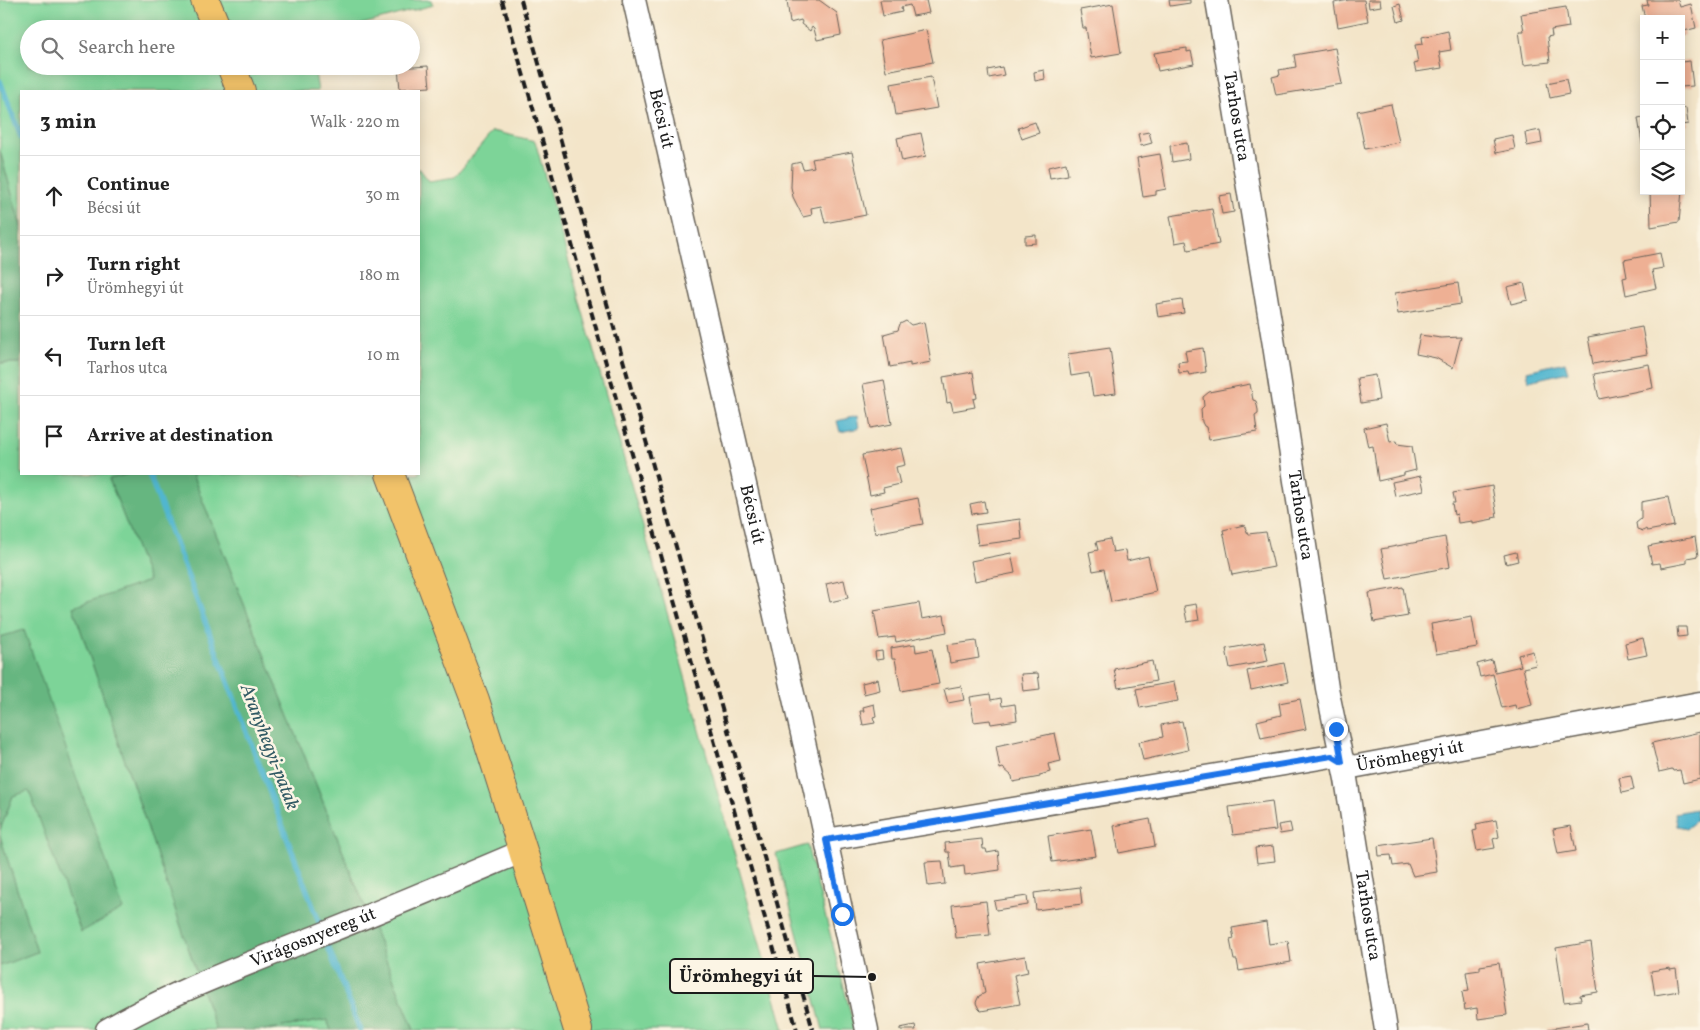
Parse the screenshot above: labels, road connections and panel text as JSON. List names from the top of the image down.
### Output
{
  "streets": {
    "street": [
      "Tarhos utca",
      "Bécsi út",
      "Ürömhegyi út",
      "Virágosnyereg út"
    ]
  },
  "crossings": [
    ["Tarhos utca", "Ürömhegyi út"],
    ["Bécsi út", "Ürömhegyi út"]
  ],
  "water": ["Aranyhegyi-patak"],
  "places": ["Ürömhegyi út"],
  "page": {
    "map_buttons": ["+", "−"],
    "search": "Search here",
    "heading": ["3 min", "Walk · 220 m"],
    "list": [
      ["Continue", "Bécsi út", "30 m"],
      ["Turn right", "Ürömhegyi út", "180 m"],
      ["Turn left", "Tarhos utca", "10 m"],
      "Arrive at destination"
    ]
  }
}
